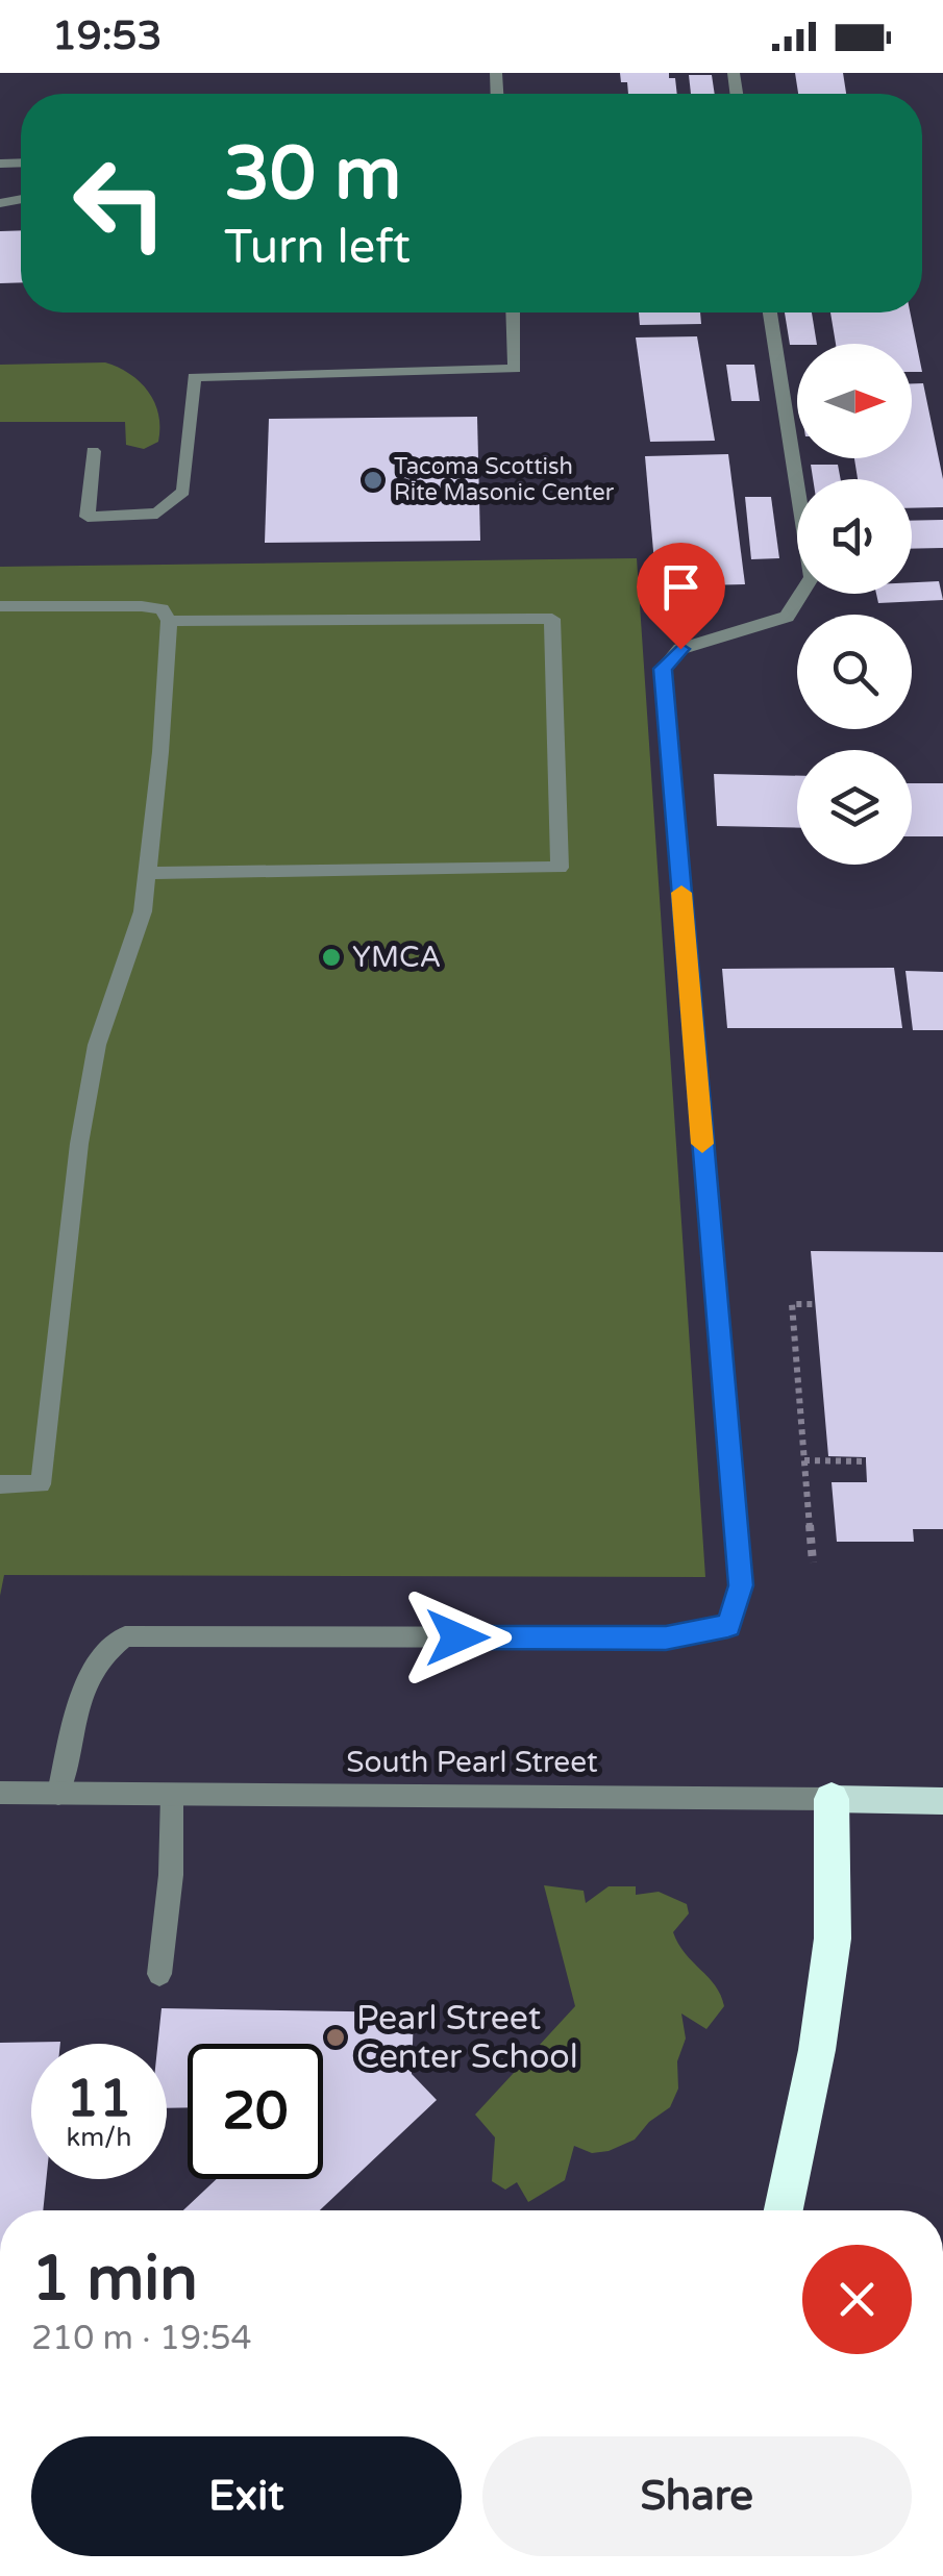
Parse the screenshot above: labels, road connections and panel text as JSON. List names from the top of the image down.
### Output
{
  "streets": {
    "main road": ["South Pearl Street"]
  },
  "places": ["Tacoma Scottish Rite Masonic Center", "YMCA", "Pearl Street Center School"],
  "north": "right",
  "page": {
    "status": "19:53",
    "turn": ["30 m", "Turn left"],
    "speed": "11 km/h",
    "limit": "20",
    "heading": ["1 min", "210 m · 19:54"],
    "buttons": ["Exit", "Share"]
  }
}
